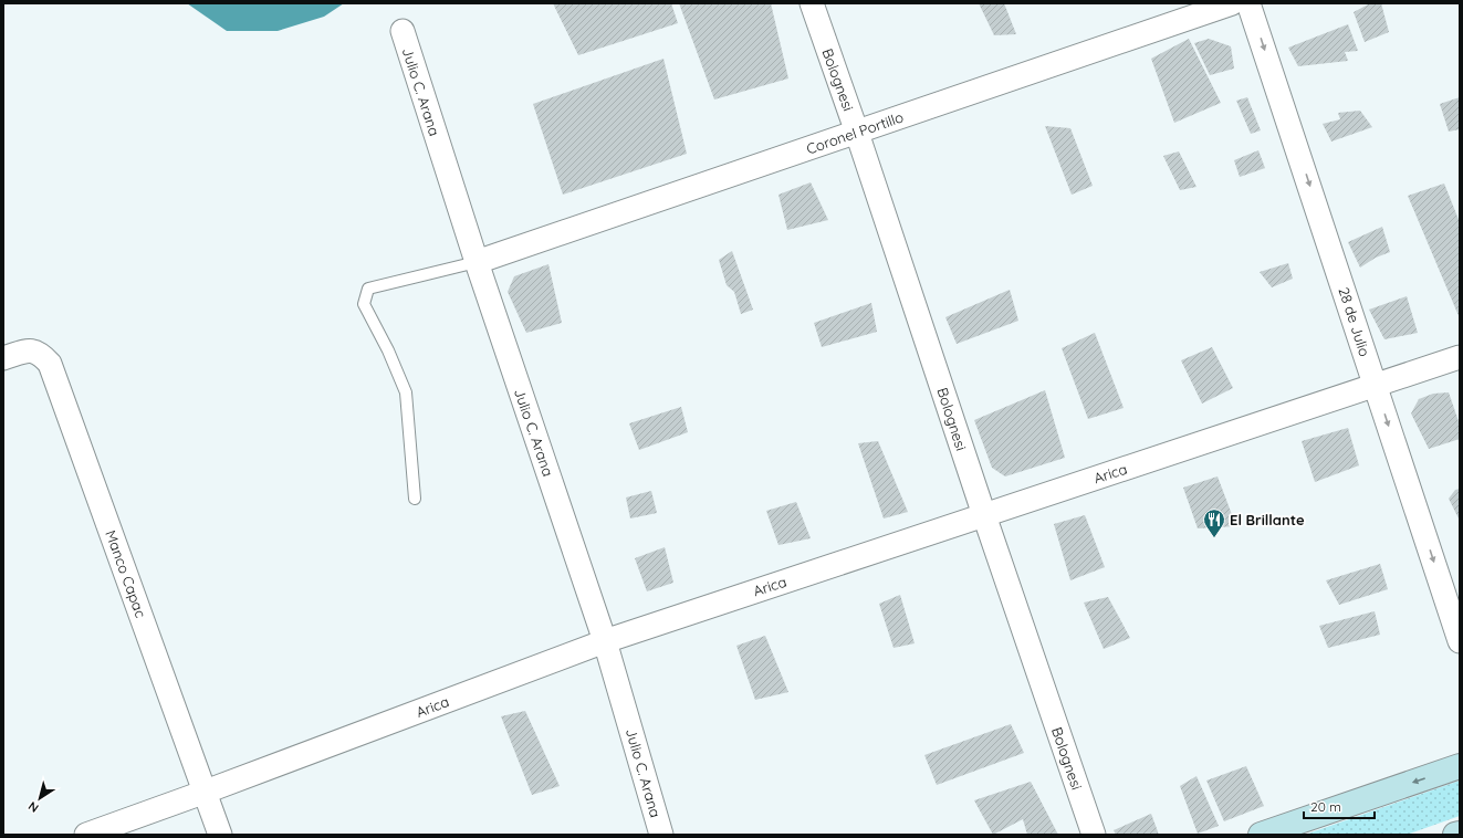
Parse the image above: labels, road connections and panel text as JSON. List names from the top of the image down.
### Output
{
  "streets": {
    "street": [
      "Bolognesi",
      "Julio C. Arana",
      "Coronel Portillo",
      "28 de Julio",
      "Arica",
      "Manco Capac"
    ]
  },
  "crossings": [
    ["Bolognesi", "Coronel Portillo"],
    ["Bolognesi", "Arica"],
    ["Julio C. Arana", "Coronel Portillo"],
    ["Julio C. Arana", "Arica"],
    ["28 de Julio", "Arica"],
    ["Arica", "Manco Capac"]
  ],
  "one_way": ["28 de Julio"],
  "places": {
    "restaurant": ["El Brillante"]
  },
  "scale_bar": "20 m",
  "north": "bottom left"
}
